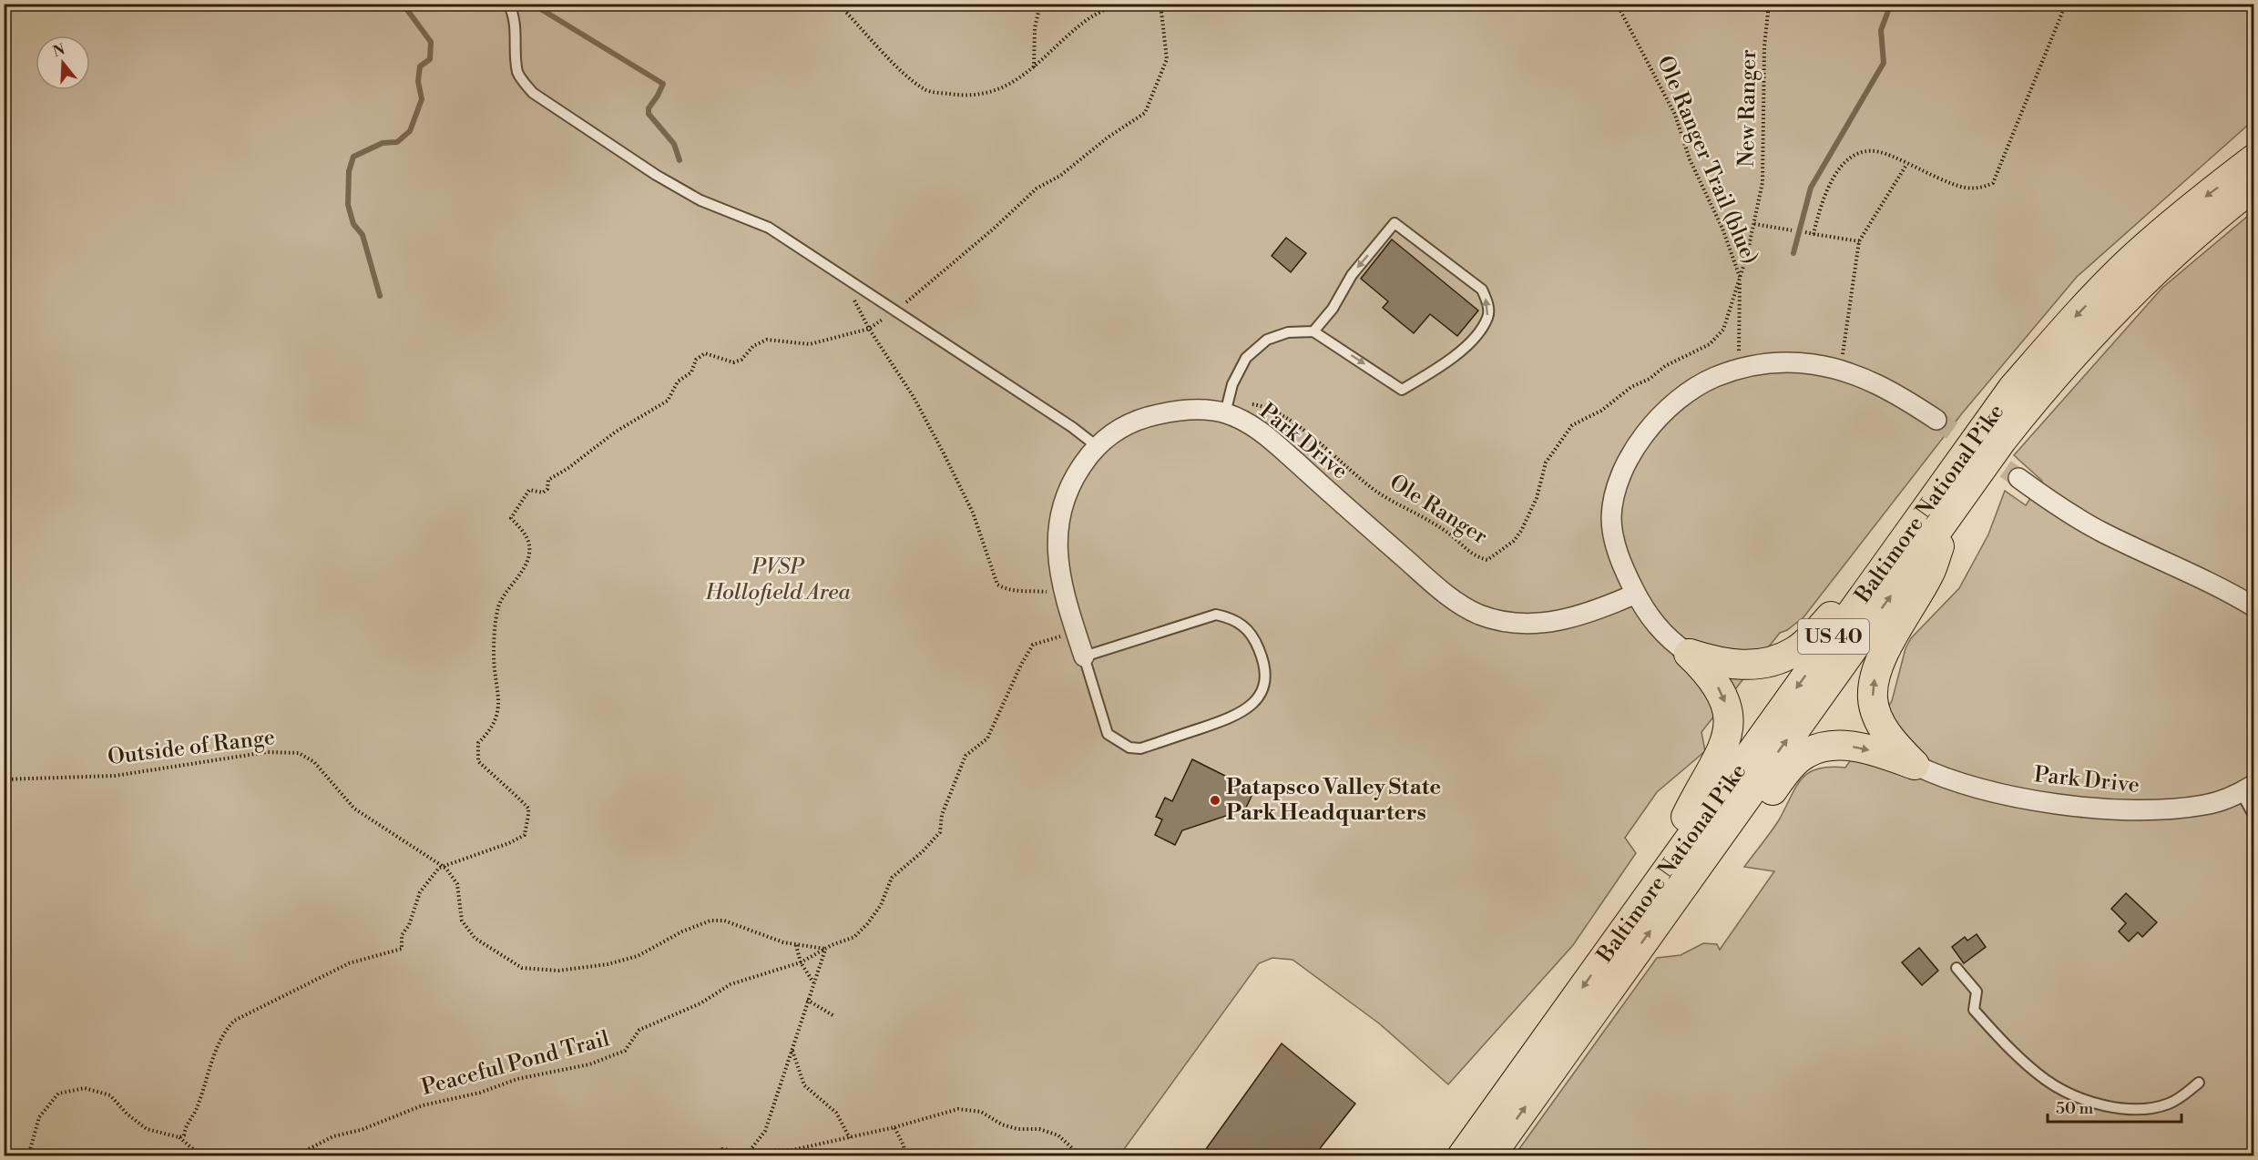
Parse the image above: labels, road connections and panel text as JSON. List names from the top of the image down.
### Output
{
  "streets": {
    "main road": ["Baltimore National Pike", "US 40"],
    "street": ["Park Drive"],
    "path": [
      "New Ranger",
      "Ole Ranger Trail (blue)",
      "Ole Ranger",
      "Outside of Range",
      "Peaceful Pond Trail"
    ]
  },
  "crossings": [
    ["New Ranger", "Ole Ranger Trail (blue)"],
    ["New Ranger", "Ole Ranger"],
    ["Ole Ranger Trail (blue)", "Ole Ranger"],
    ["Park Drive", "Ole Ranger"],
    ["Park Drive", "Peaceful Pond Trail"],
    ["Outside of Range", "Peaceful Pond Trail"]
  ],
  "parks": ["PVSP Hollofield Area"],
  "places": ["Patapsco Valley State Park Headquarters"],
  "scale_bar": "50 m",
  "north": "top"
}
